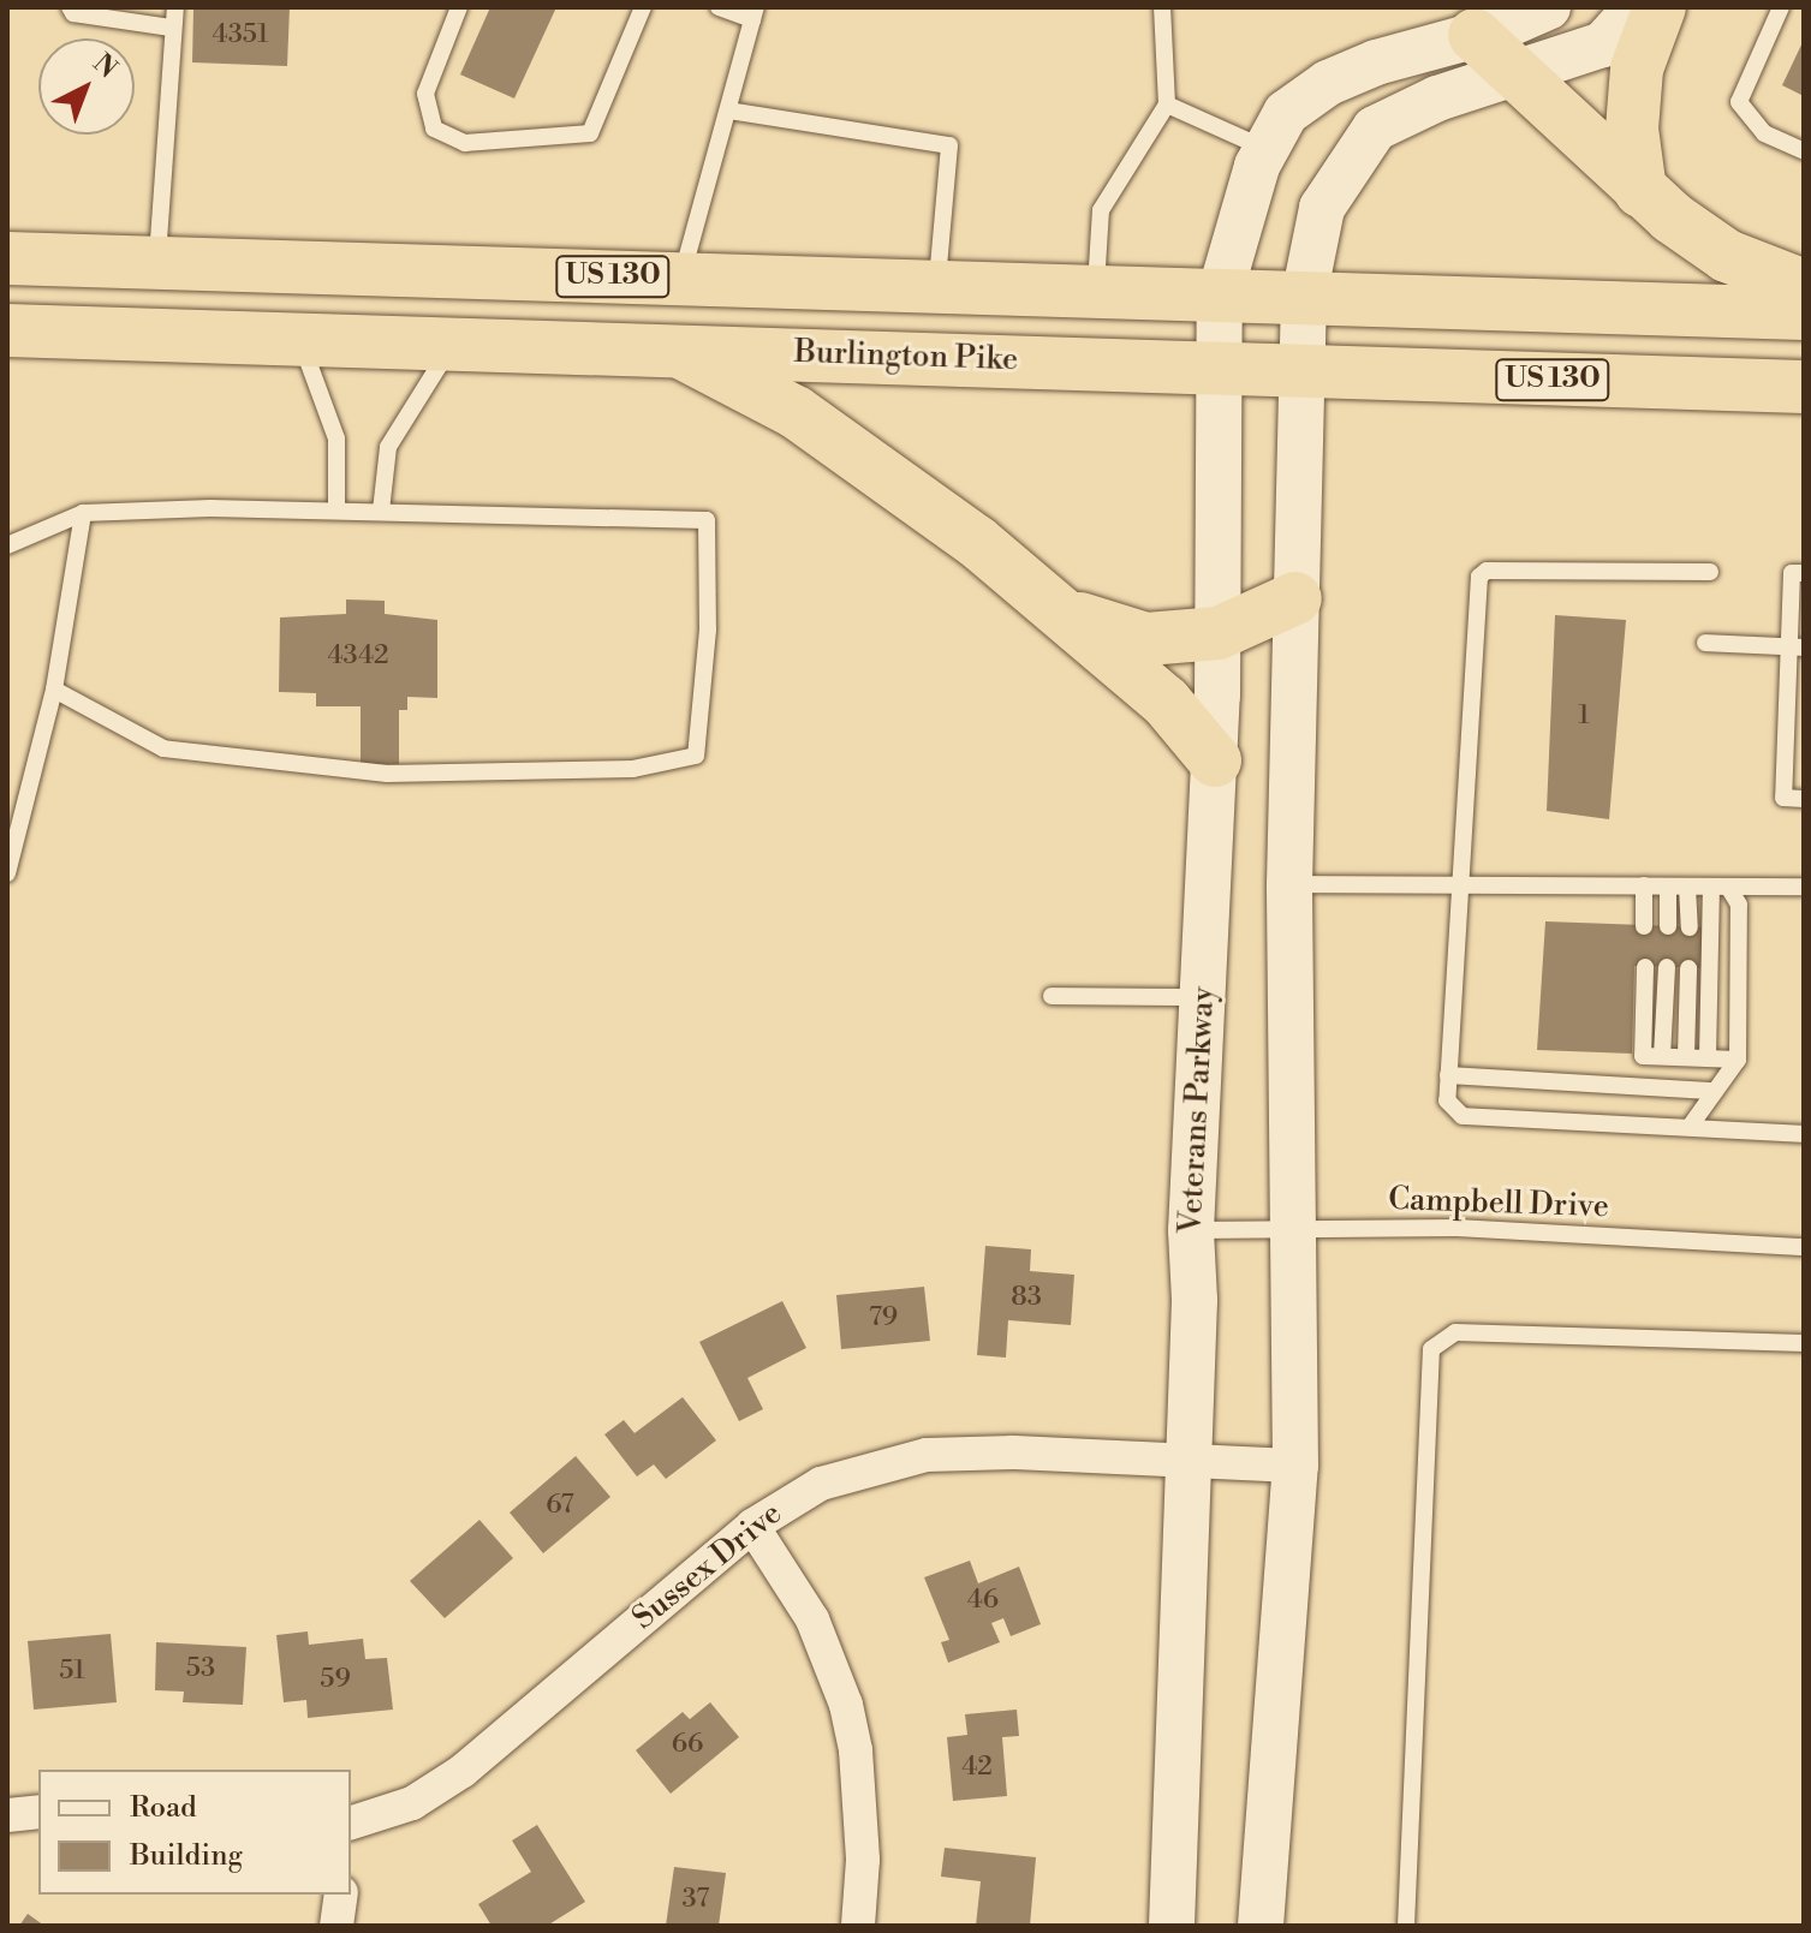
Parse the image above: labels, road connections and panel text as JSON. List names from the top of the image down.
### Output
{
  "streets": {
    "highway": ["US 130", "Burlington Pike"],
    "main road": ["Veterans Parkway"],
    "street": ["Sussex Drive"],
    "lane": ["Campbell Drive"]
  },
  "crossings": [
    ["US 130", "Veterans Parkway"],
    ["Burlington Pike", "Veterans Parkway"],
    ["Veterans Parkway", "Campbell Drive"],
    ["Veterans Parkway", "Sussex Drive"]
  ],
  "house_numbers": [
    "4351",
    "4342",
    "1",
    "83",
    "79",
    "67",
    "46",
    "53",
    "51",
    "59",
    "66",
    "42",
    "37"
  ],
  "legend": ["Road", "Building"],
  "north": "top right"
}
